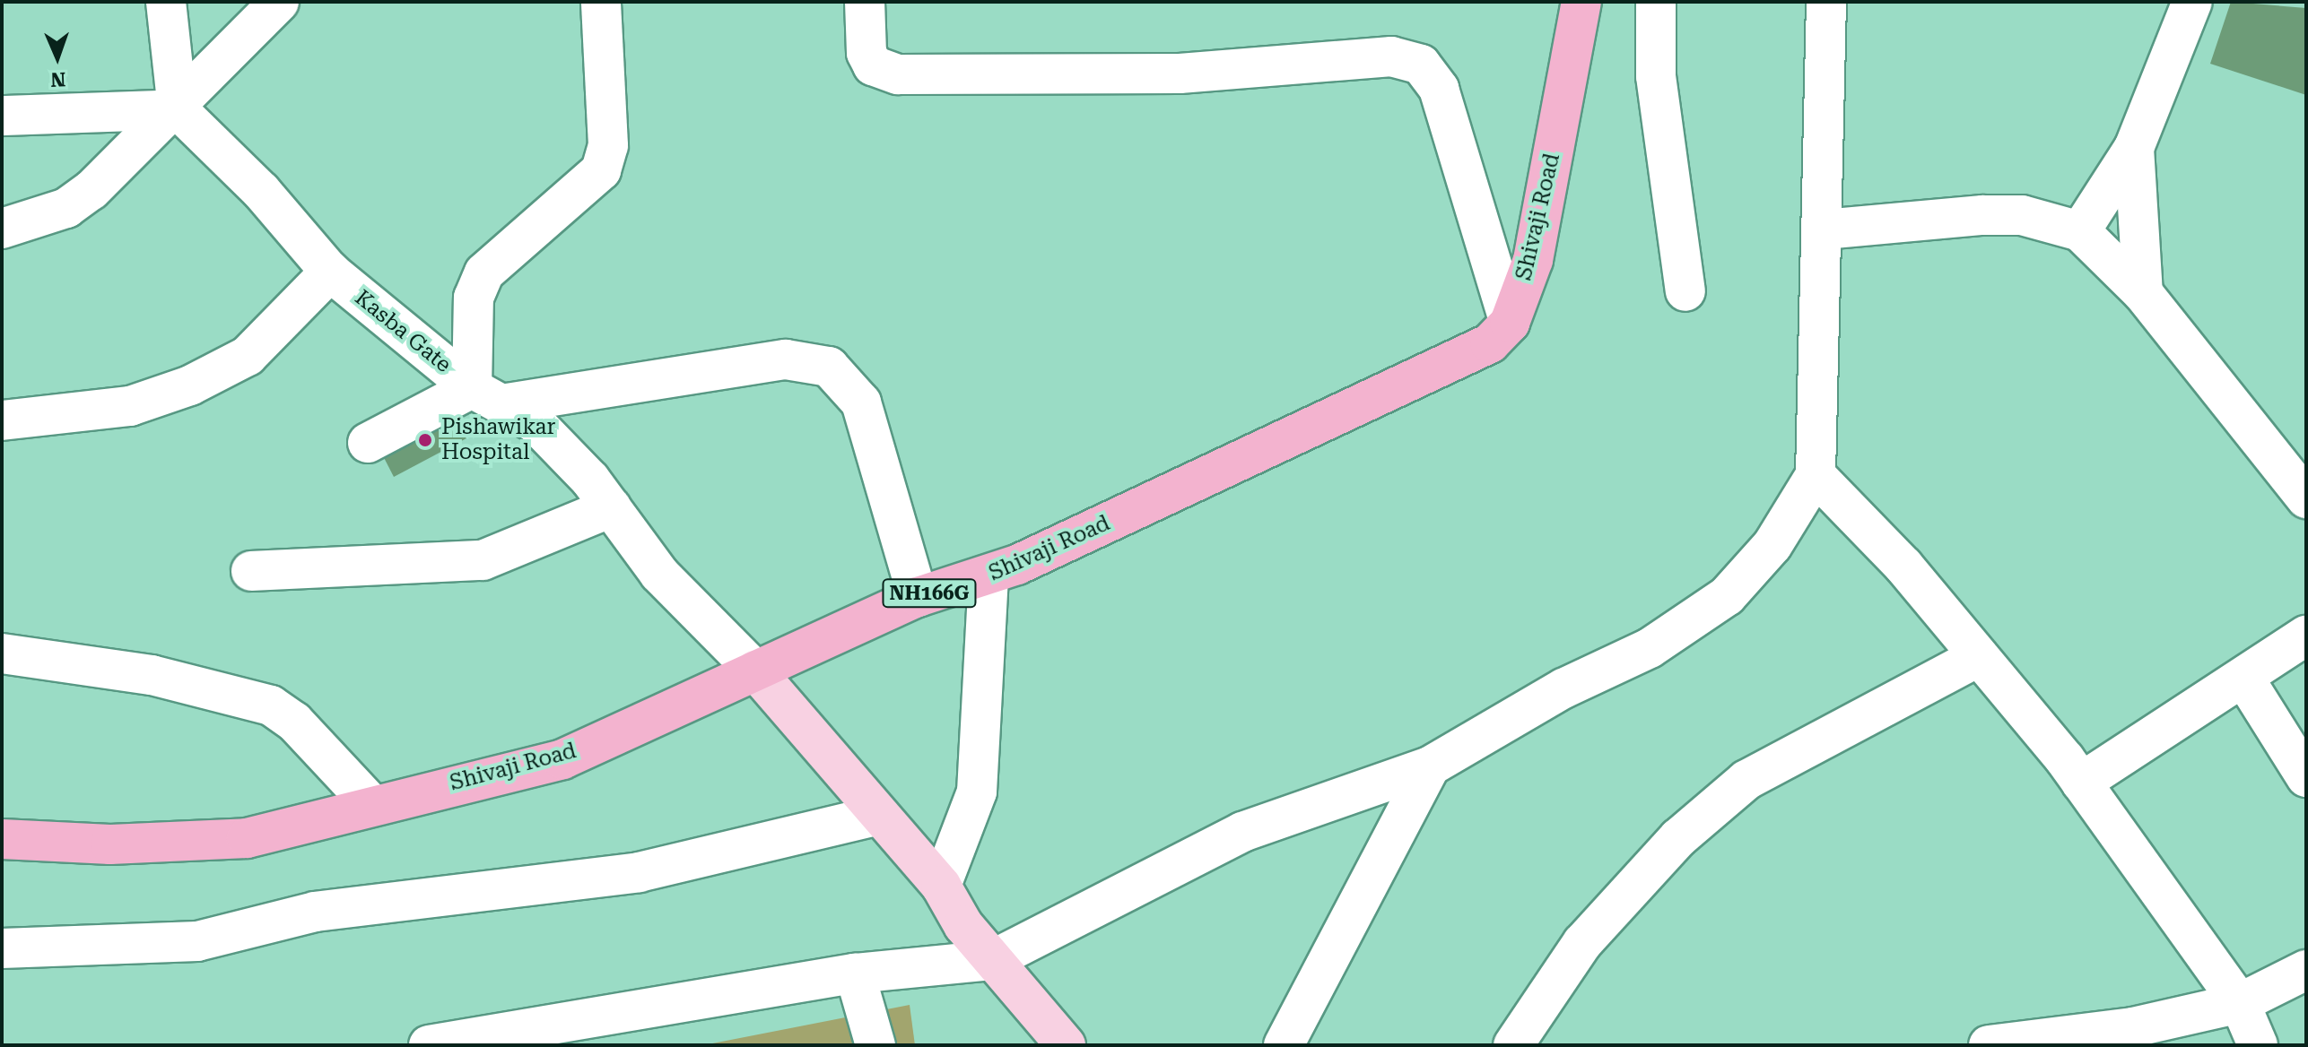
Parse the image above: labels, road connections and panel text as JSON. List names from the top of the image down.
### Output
{
  "streets": {
    "highway": ["Shivaji Road", "NH166G"],
    "street": ["Kasba Gate"]
  },
  "crossings": [
    ["Shivaji Road", "Kasba Gate"]
  ],
  "places": ["Pishawikar Hospital"],
  "north": "bottom"
}
